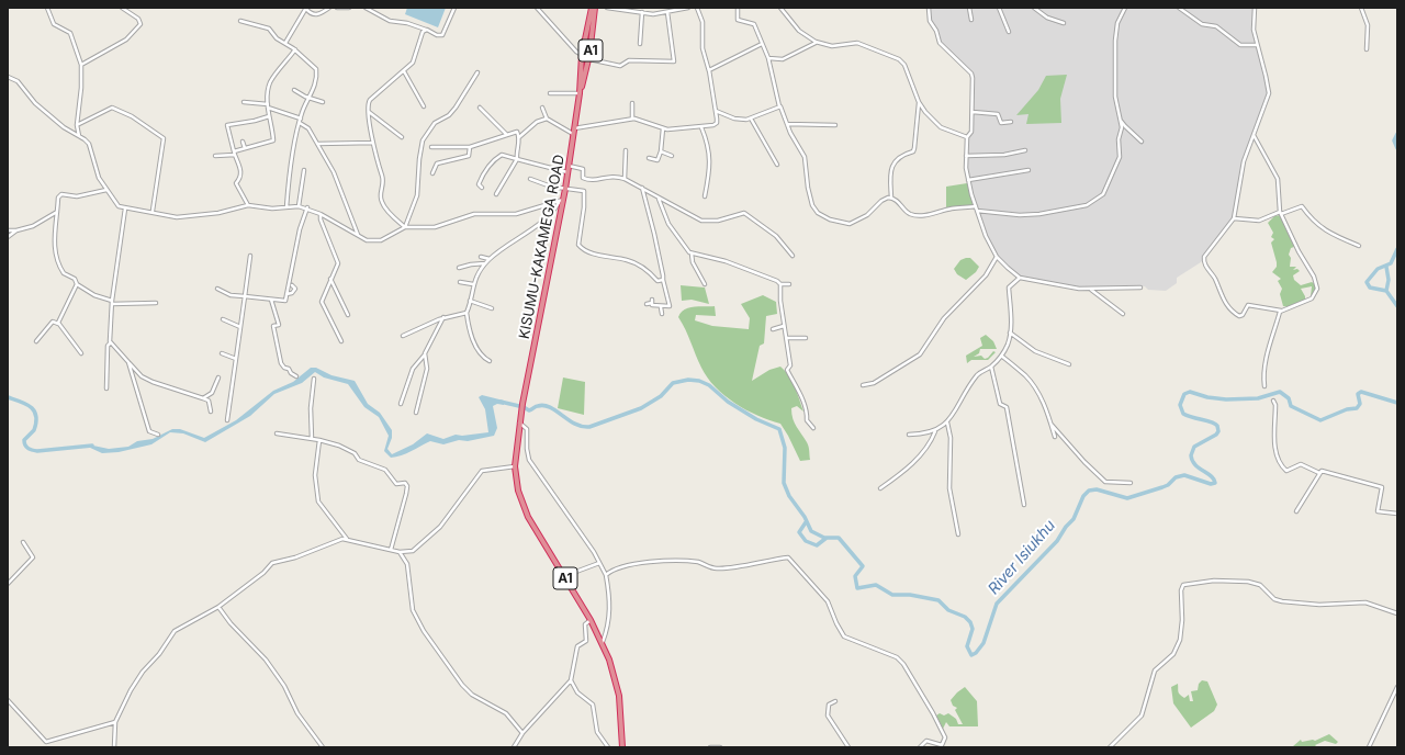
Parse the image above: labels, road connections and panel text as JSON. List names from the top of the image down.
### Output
{
  "streets": {
    "highway": ["A1", "KISUMU-KAKAMEGA ROAD"]
  },
  "crossings": [
    ["A1", "KISUMU-KAKAMEGA ROAD"]
  ],
  "water": ["River Isiukhu"]
}
